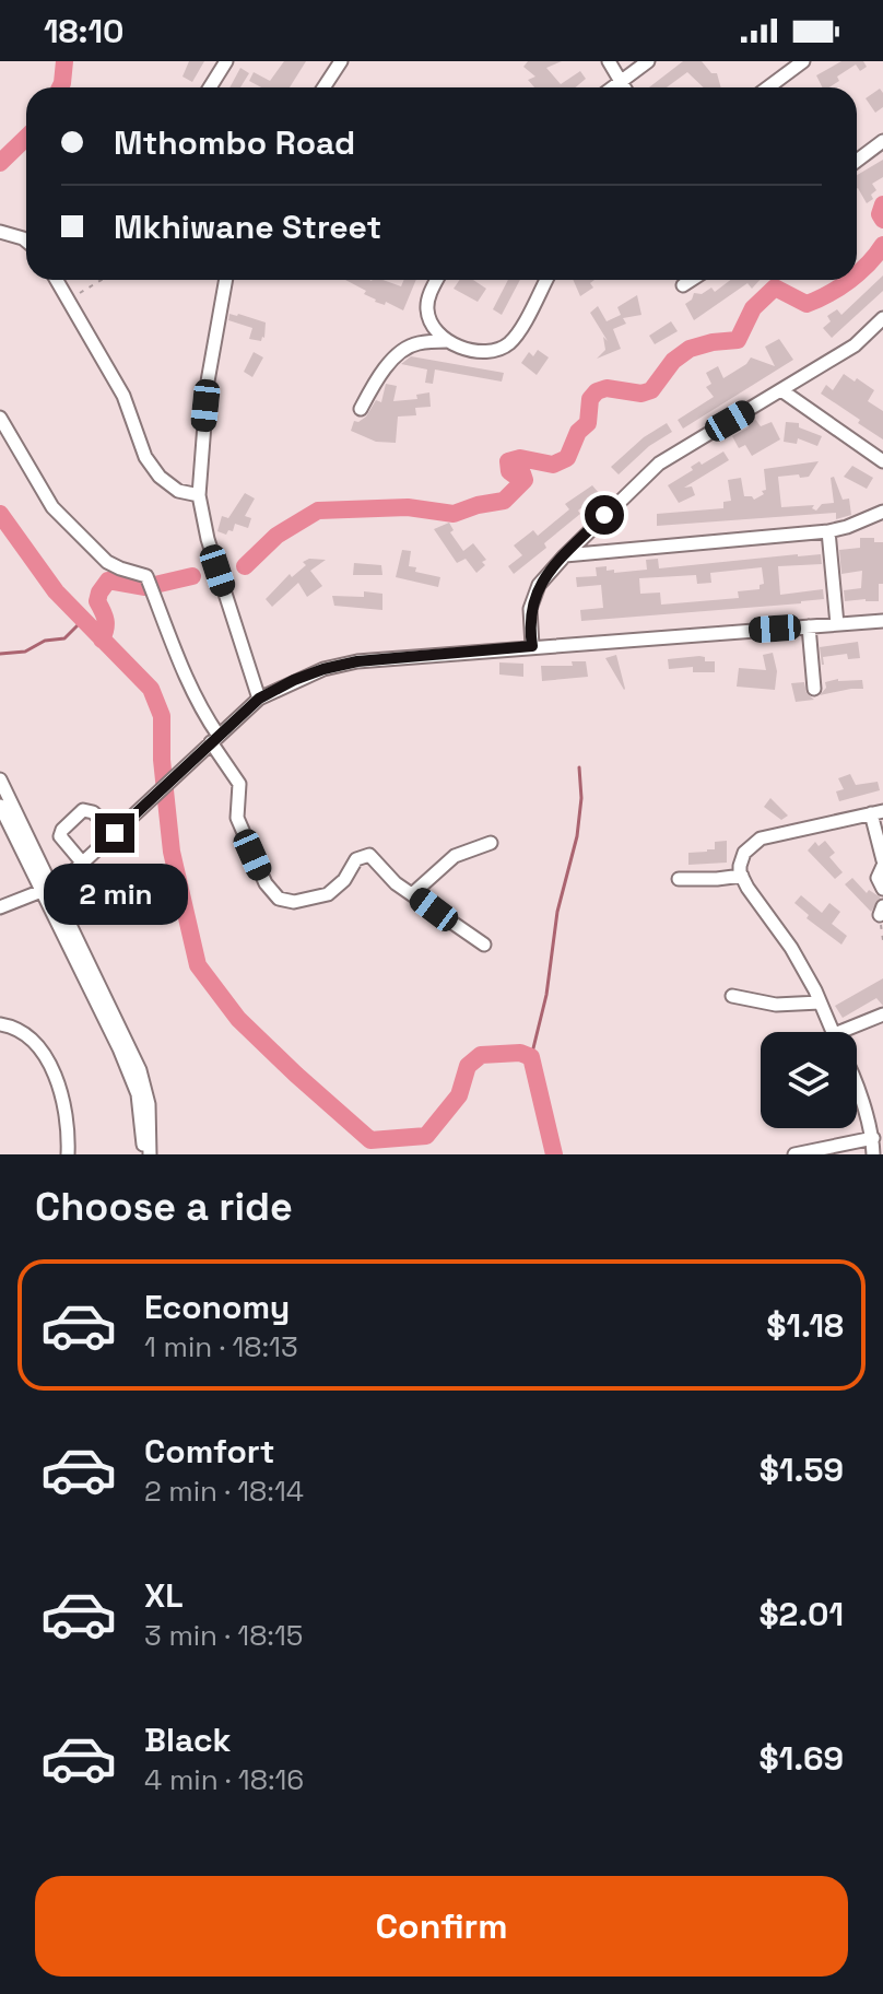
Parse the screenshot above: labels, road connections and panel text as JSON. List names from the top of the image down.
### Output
{
  "page": {
    "status": "18:10",
    "banner": ["Mthombo Road", "Mkhiwane Street"],
    "bubble": "2 min",
    "heading": "Choose a ride",
    "list": [
      {
        "name": "Economy",
        "note": "1 min · 18:13",
        "value": "$1.18"
      },
      {
        "name": "Comfort",
        "note": "2 min · 18:14",
        "value": "$1.59"
      },
      {
        "name": "XL",
        "note": "3 min · 18:15",
        "value": "$2.01"
      },
      {
        "name": "Black",
        "note": "4 min · 18:16",
        "value": "$1.69"
      }
    ],
    "buttons": "Confirm"
  }
}
